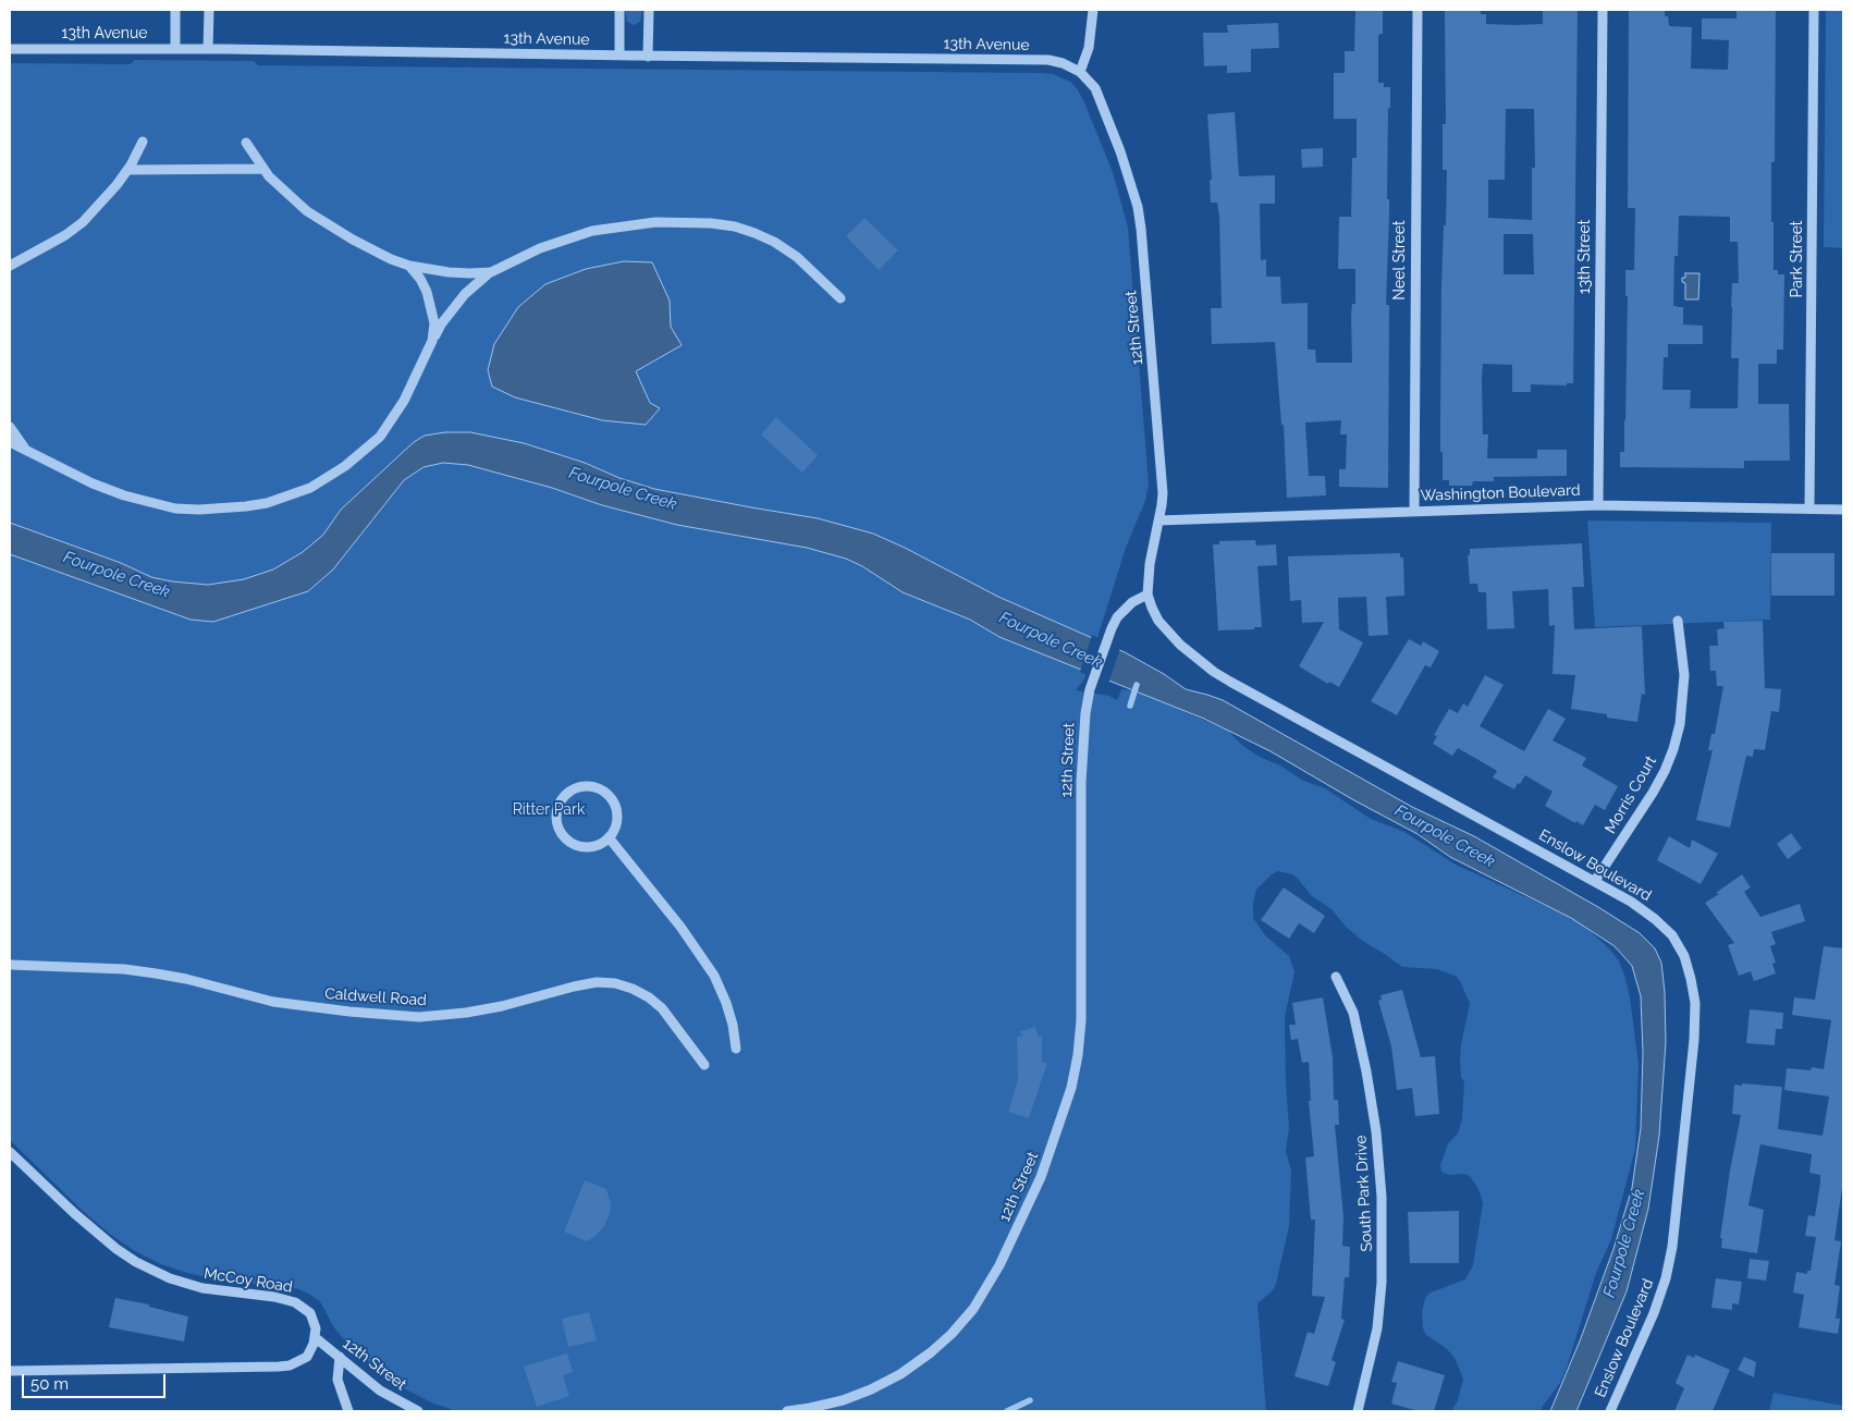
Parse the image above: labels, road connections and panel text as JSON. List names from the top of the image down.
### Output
{
  "streets": {
    "street": [
      "13th Avenue",
      "13th Street",
      "Park Street",
      "Neel Street",
      "12th Street",
      "Washington Boulevard",
      "Morris Court",
      "Enslow Boulevard",
      "Caldwell Road",
      "South Park Drive",
      "McCoy Road"
    ]
  },
  "crossings": [
    ["13th Avenue", "12th Street"],
    ["13th Street", "Washington Boulevard"],
    ["Park Street", "Washington Boulevard"],
    ["Neel Street", "Washington Boulevard"],
    ["12th Street", "Washington Boulevard"],
    ["12th Street", "Enslow Boulevard"],
    ["12th Street", "McCoy Road"],
    ["Morris Court", "Enslow Boulevard"]
  ],
  "water": ["Fourpole Creek"],
  "parks": ["Ritter Park"],
  "scale_bar": "50 m"
}
